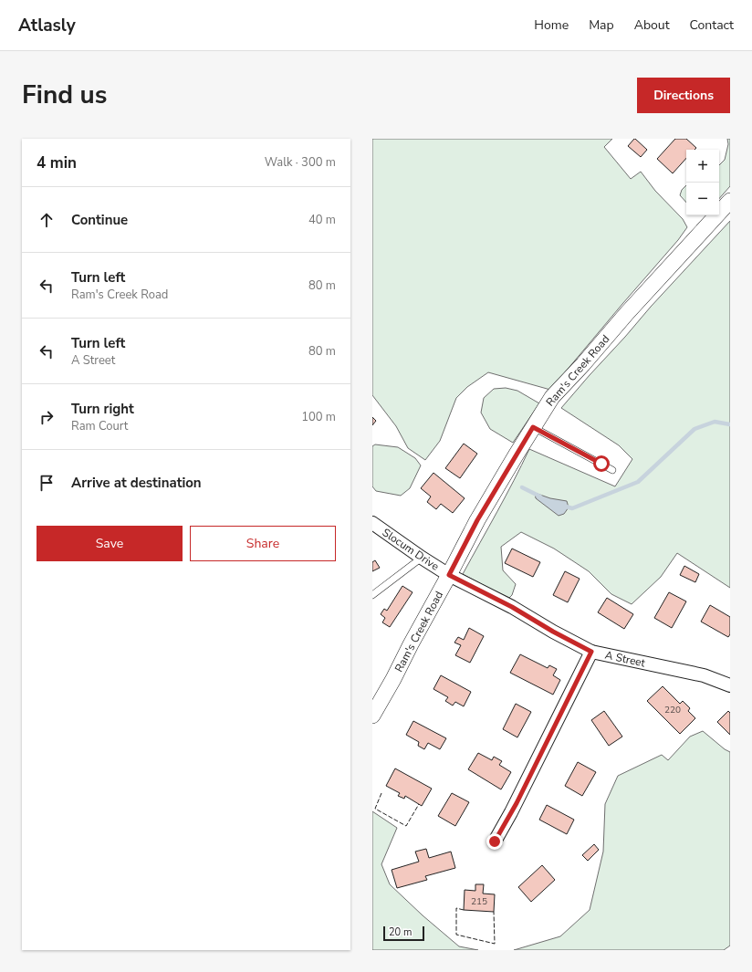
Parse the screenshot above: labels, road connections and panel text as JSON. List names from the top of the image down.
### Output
{
  "streets": {
    "street": ["Ram's Creek Road", "Slocum Drive", "A Street"]
  },
  "crossings": [
    ["Ram's Creek Road", "Slocum Drive"],
    ["Ram's Creek Road", "A Street"],
    ["Slocum Drive", "A Street"]
  ],
  "house_numbers": ["220", "215"],
  "scale_bar": "20 m",
  "page": {
    "header": "Atlasly",
    "nav": [
      "Home",
      "Map",
      "About",
      "Contact"
    ],
    "title": "Find us",
    "buttons": [
      "Directions",
      ["Save", "Share"]
    ],
    "heading": ["4 min", "Walk · 300 m"],
    "map_buttons": ["+", "−"],
    "list": [
      ["Continue", "40 m"],
      ["Turn left", "Ram's Creek Road", "80 m"],
      ["Turn left", "A Street", "80 m"],
      ["Turn right", "Ram Court", "100 m"],
      "Arrive at destination"
    ],
    "scale": "20 m"
  }
}
